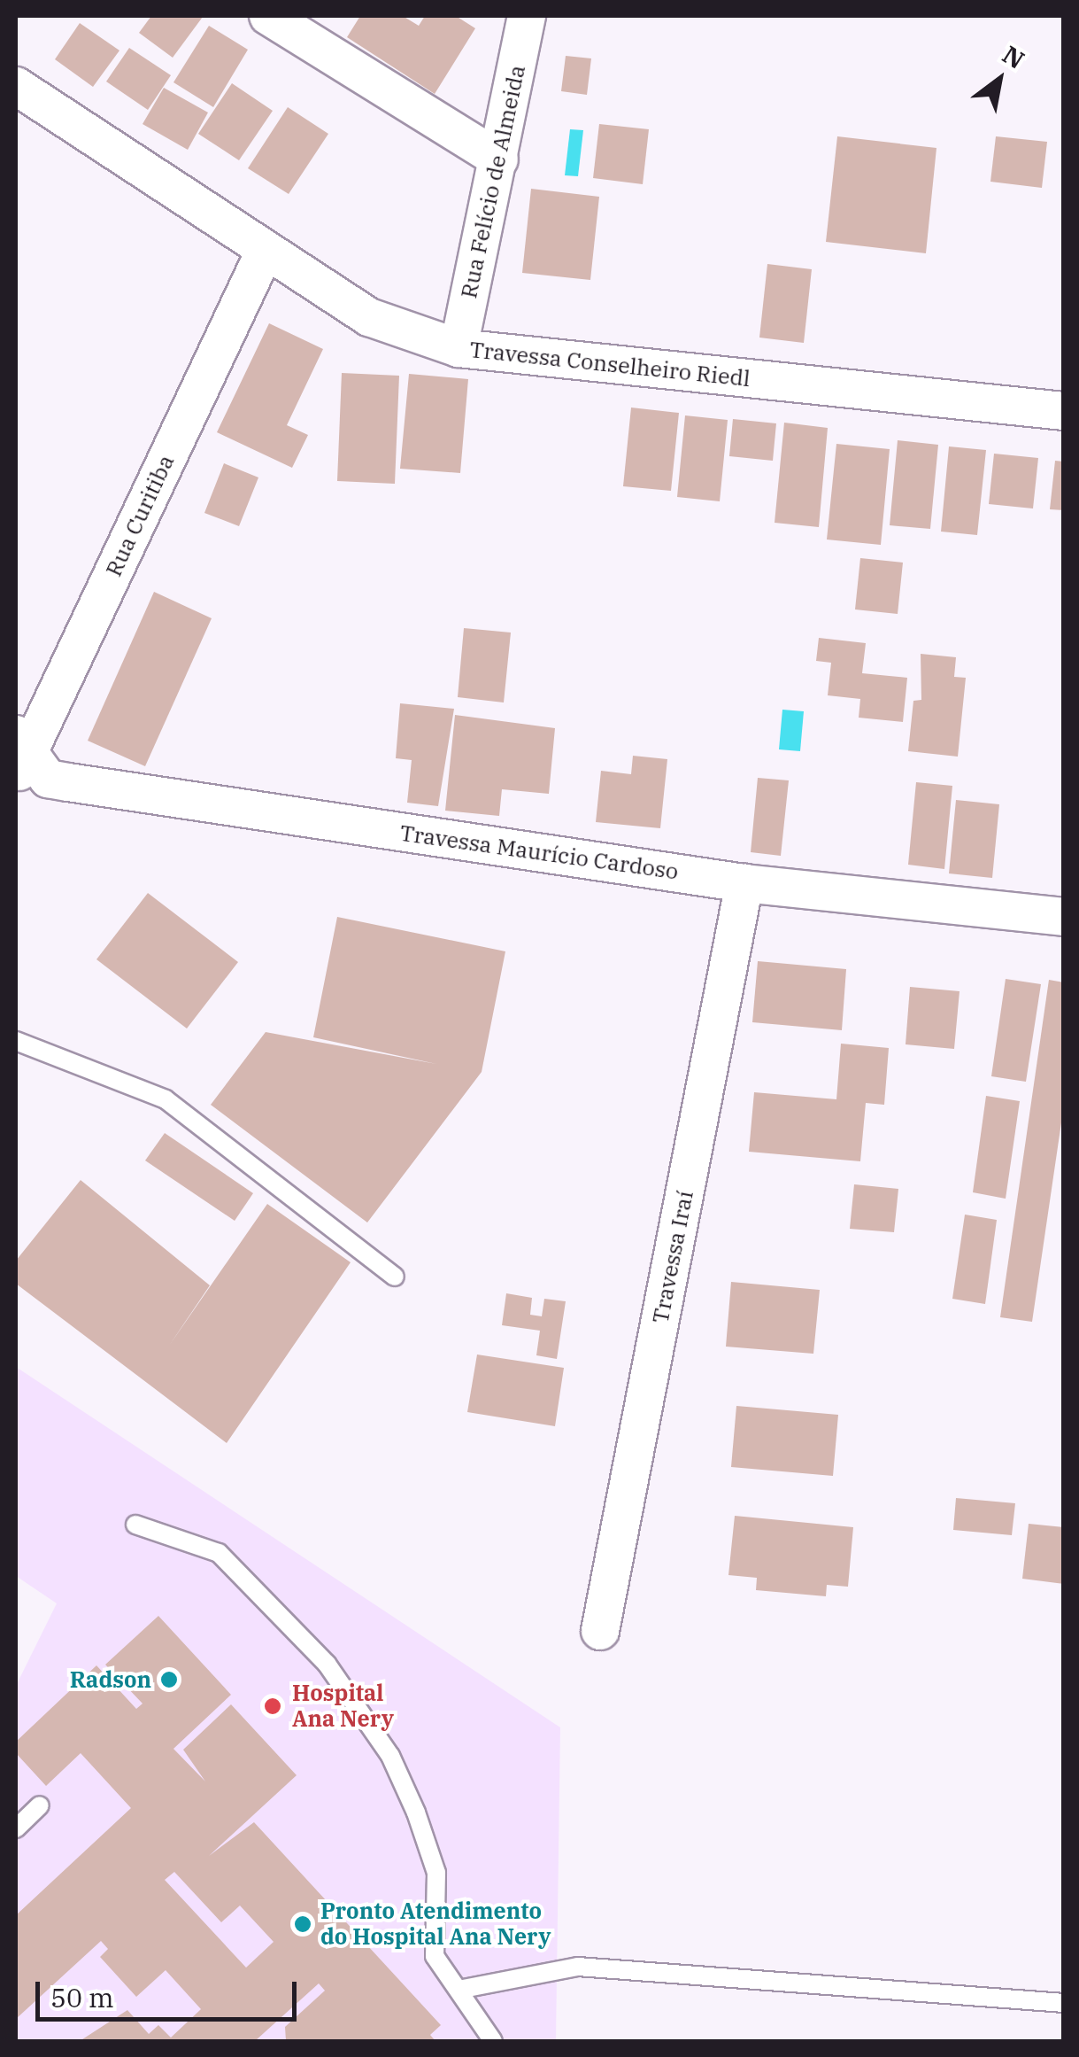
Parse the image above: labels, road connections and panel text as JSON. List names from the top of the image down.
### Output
{
  "streets": {
    "street": [
      "Rua Felício de Almeida",
      "Travessa Conselheiro Riedl",
      "Rua Curitiba",
      "Travessa Maurício Cardoso",
      "Travessa Iraí"
    ]
  },
  "crossings": [
    ["Rua Felício de Almeida", "Travessa Conselheiro Riedl"],
    ["Travessa Conselheiro Riedl", "Rua Curitiba"],
    ["Rua Curitiba", "Travessa Maurício Cardoso"],
    ["Travessa Maurício Cardoso", "Travessa Iraí"]
  ],
  "places": ["Radson", "Hospital Ana Nery", "Pronto Atendimento do Hospital Ana Nery"],
  "scale_bar": "50 m",
  "north": "top right"
}
